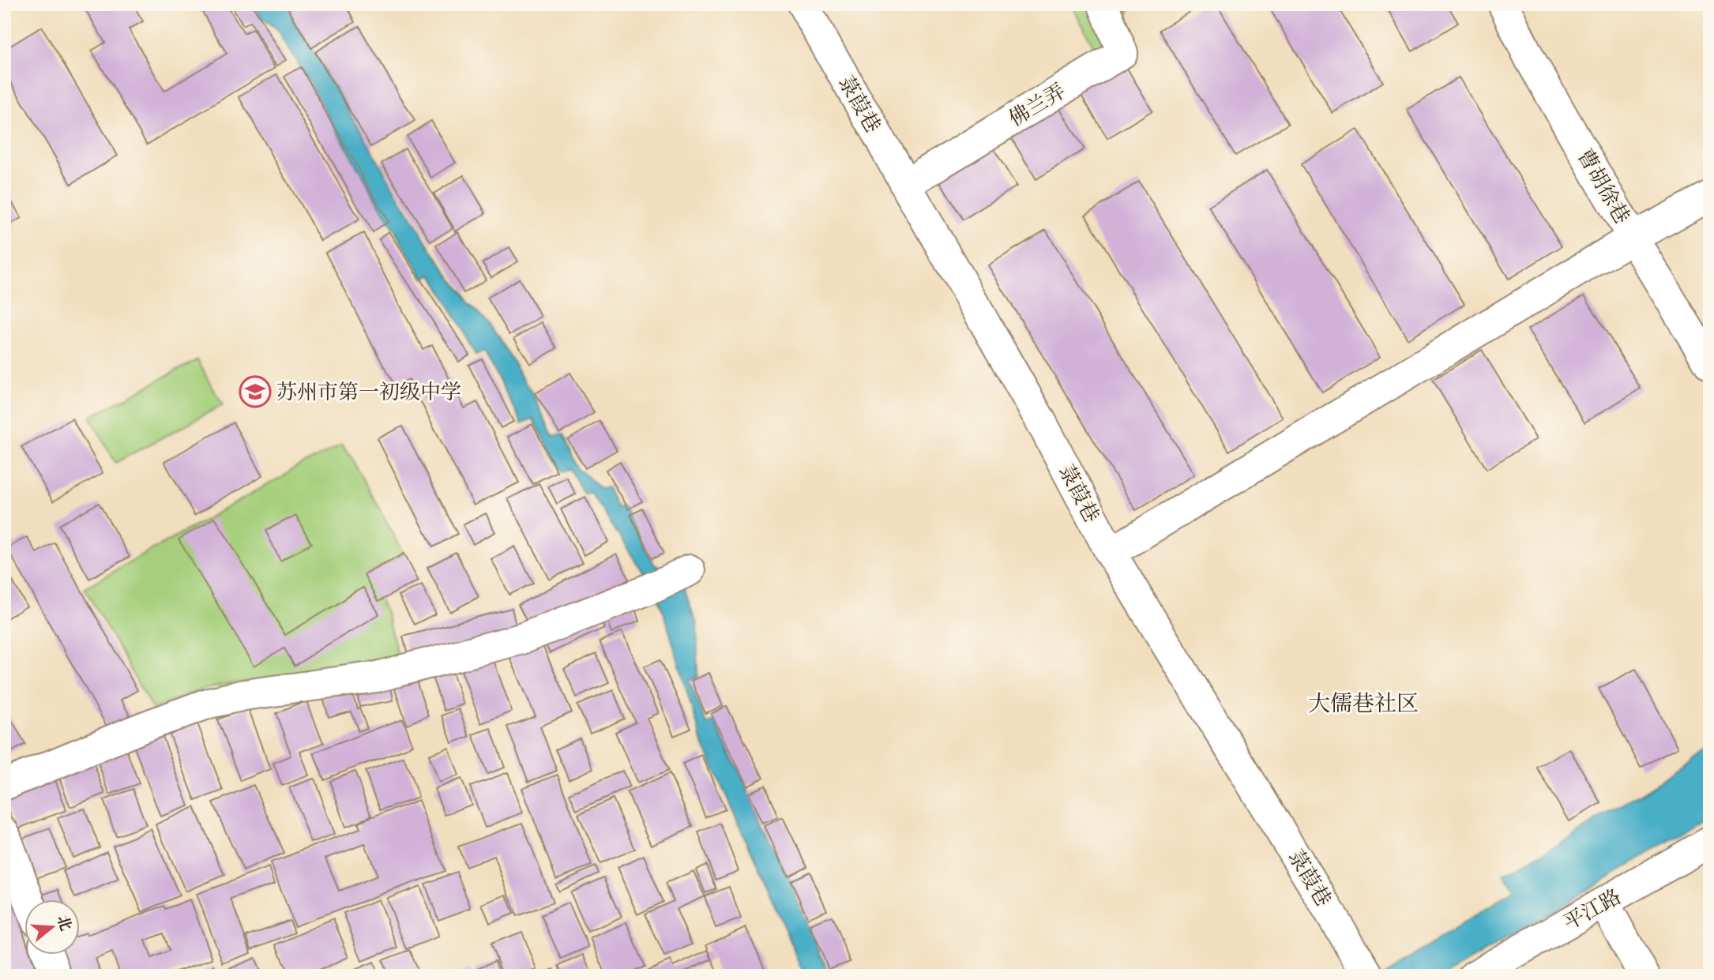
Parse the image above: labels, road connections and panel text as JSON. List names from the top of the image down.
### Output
{
  "streets": {
    "street": [
      "菉葭巷",
      "佛兰弄",
      "曹胡徐巷",
      "平江路"
    ]
  },
  "crossings": [
    ["菉葭巷", "佛兰弄"]
  ],
  "districts": ["大儒巷社区"],
  "places": {
    "school or university": ["苏州市第一初级中学"]
  },
  "north": "right"
}
